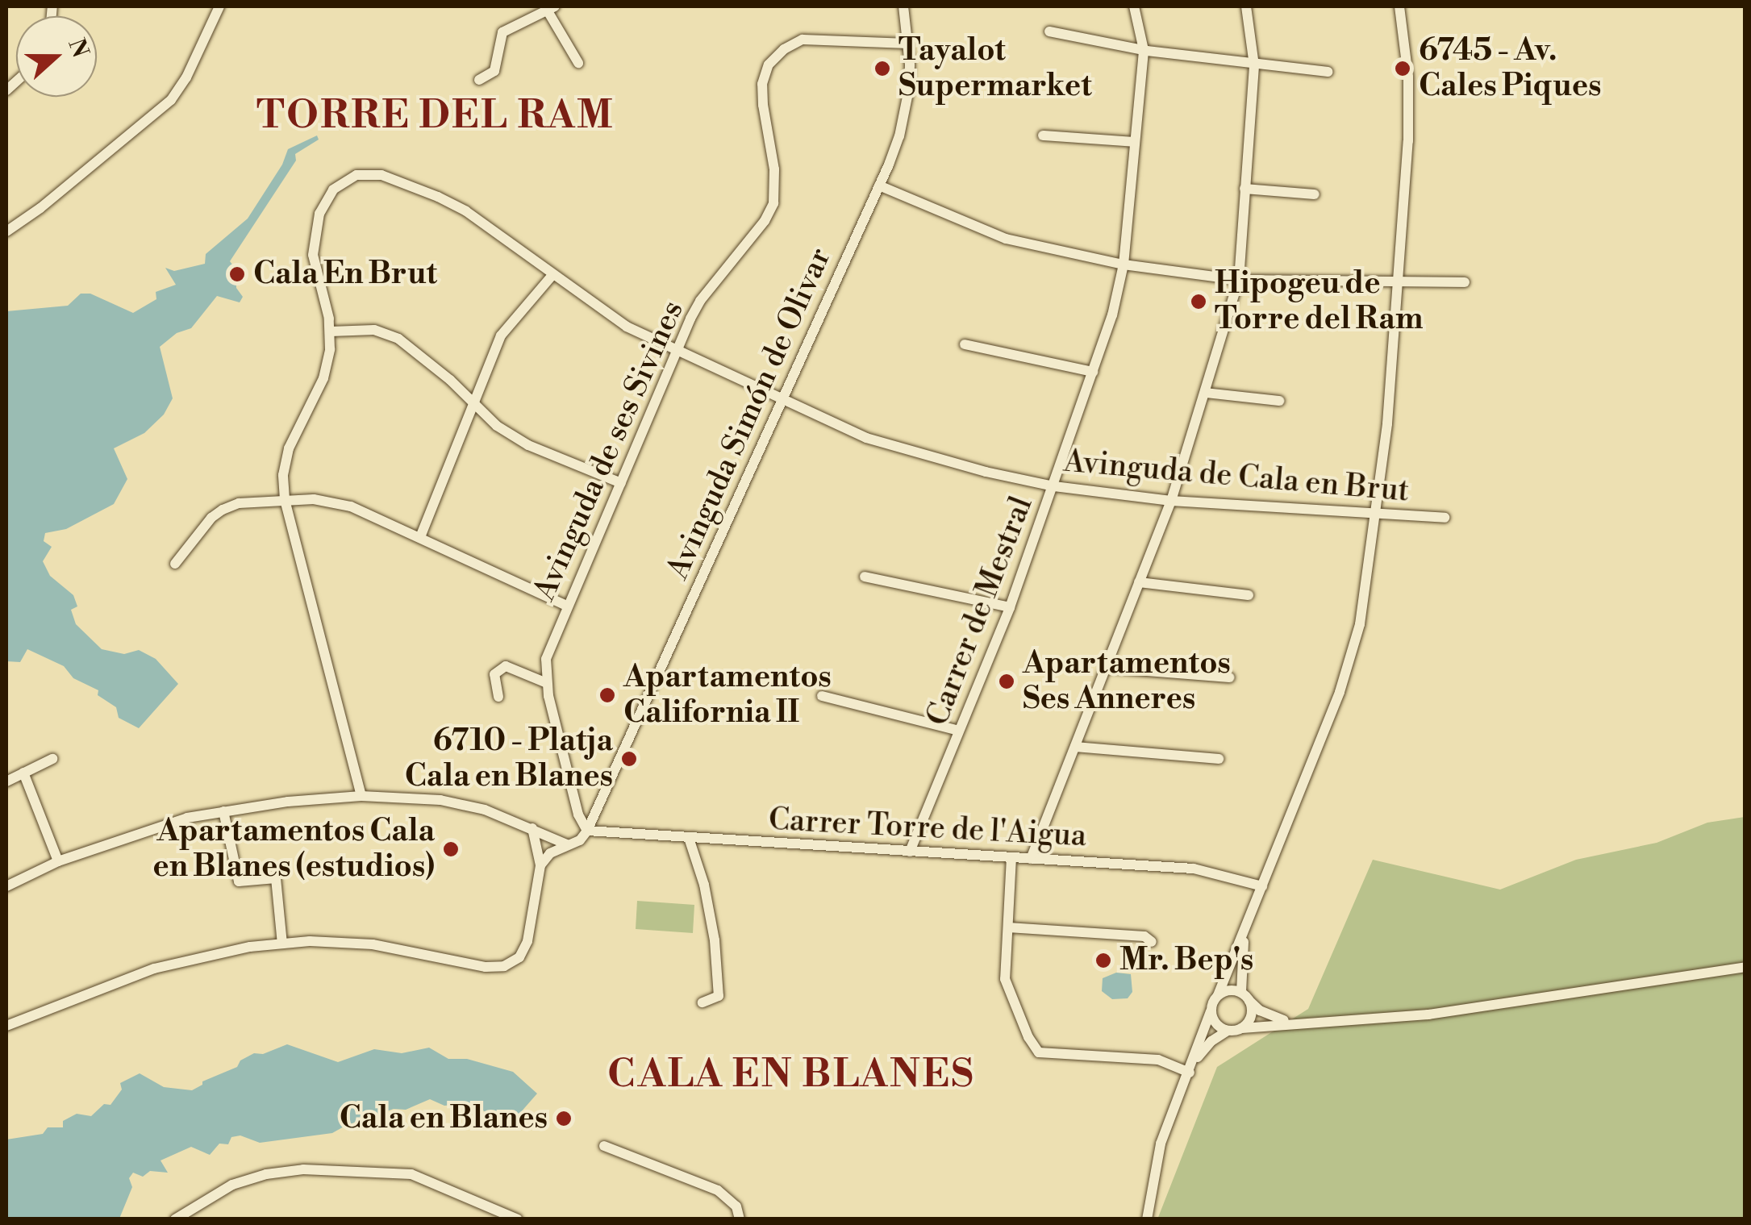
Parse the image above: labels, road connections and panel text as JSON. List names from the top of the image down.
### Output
{
  "streets": {
    "street": [
      "Avinguda Simón de Olivar",
      "Avinguda de ses Sivines",
      "Avinguda de Cala en Brut",
      "Carrer de Mestral",
      "Carrer Torre de l'Aigua"
    ]
  },
  "crossings": [
    ["Avinguda Simón de Olivar", "Avinguda de ses Sivines"],
    ["Avinguda Simón de Olivar", "Avinguda de Cala en Brut"],
    ["Avinguda Simón de Olivar", "Carrer Torre de l'Aigua"],
    ["Avinguda de ses Sivines", "Avinguda de Cala en Brut"],
    ["Avinguda de ses Sivines", "Carrer Torre de l'Aigua"],
    ["Avinguda de Cala en Brut", "Carrer de Mestral"],
    ["Carrer de Mestral", "Carrer Torre de l'Aigua"]
  ],
  "districts": ["TORRE DEL RAM", "CALA EN BLANES"],
  "places": [
    "Tayalot Supermarket",
    "6745 - Av. Cales Piques",
    "Cala En Brut",
    "Hipogeu de Torre del Ram",
    "Apartamentos Ses Anneres",
    "Apartamentos California II",
    "6710 - Platja Cala en Blanes",
    "Apartamentos Cala en Blanes (estudios)",
    "Mr. Bep's",
    "Cala en Blanes"
  ],
  "north": "right"
}
